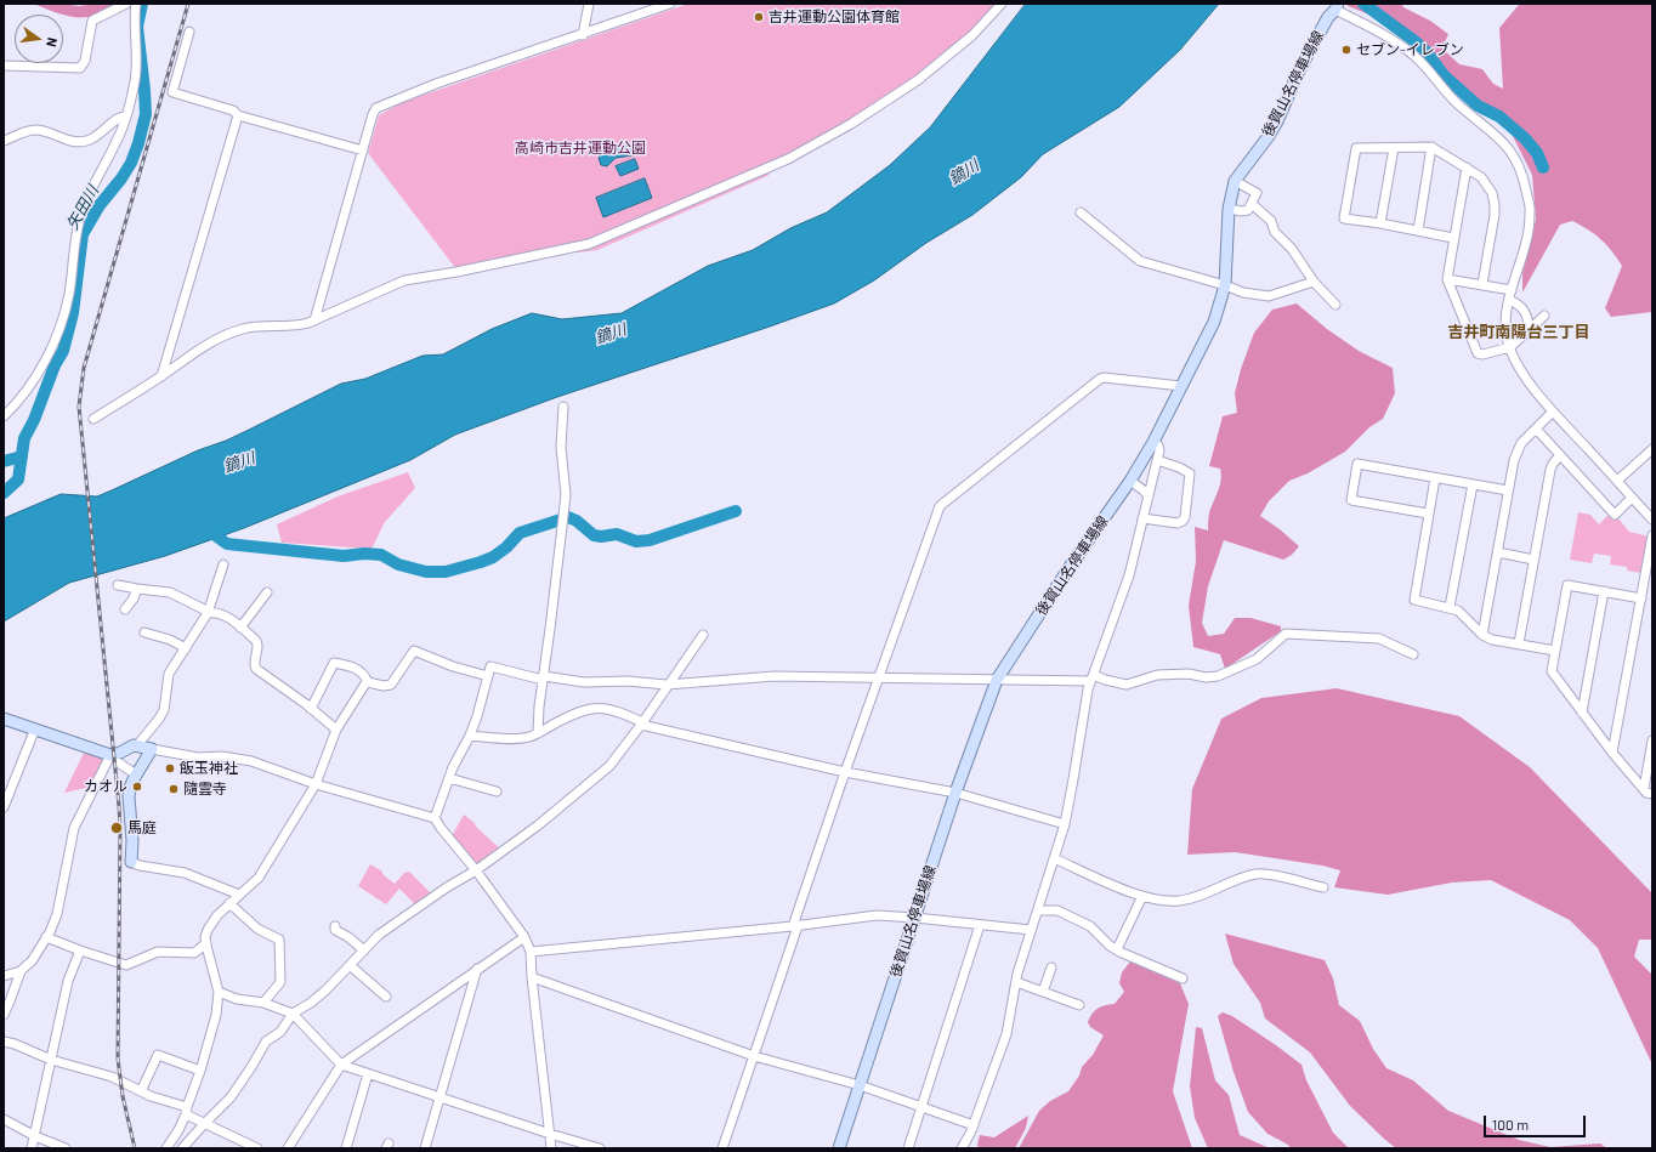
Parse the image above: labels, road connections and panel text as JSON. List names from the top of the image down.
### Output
{
  "streets": {
    "main road": ["後賀山名停車場線"]
  },
  "districts": ["吉井町南陽台三丁目"],
  "water": ["鏑川", "矢田川"],
  "parks": ["高崎市吉井運動公園"],
  "places": [
    "吉井運動公園体育館",
    "セブン-イレブン",
    "飯玉神社",
    "カオル",
    "隨雲寺",
    "馬庭"
  ],
  "scale_bar": "100 m",
  "north": "right"
}
